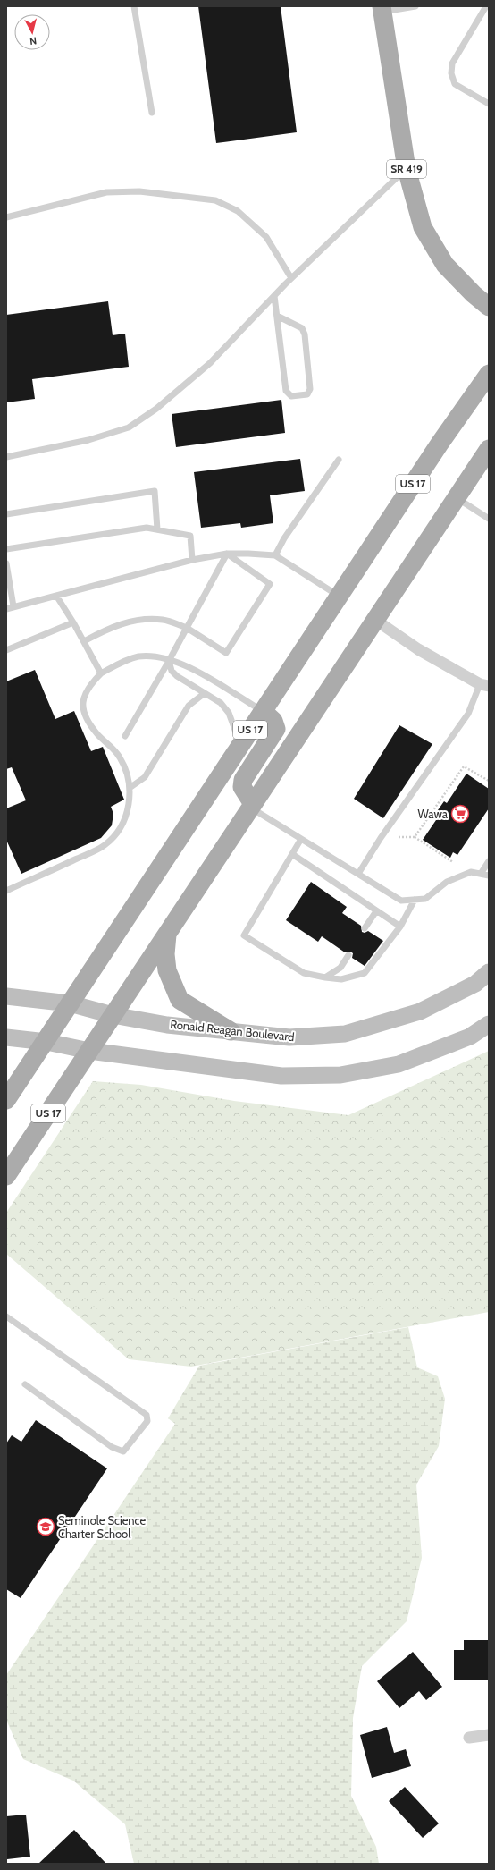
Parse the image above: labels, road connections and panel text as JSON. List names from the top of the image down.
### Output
{
  "streets": {
    "main road": ["SR 419", "US 17", "Ronald Reagan Boulevard"]
  },
  "crossings": [
    ["US 17", "Ronald Reagan Boulevard"]
  ],
  "places": {
    "supermarket": ["Wawa"],
    "school or university": ["Seminole Science Charter School"]
  },
  "north": "bottom"
}
